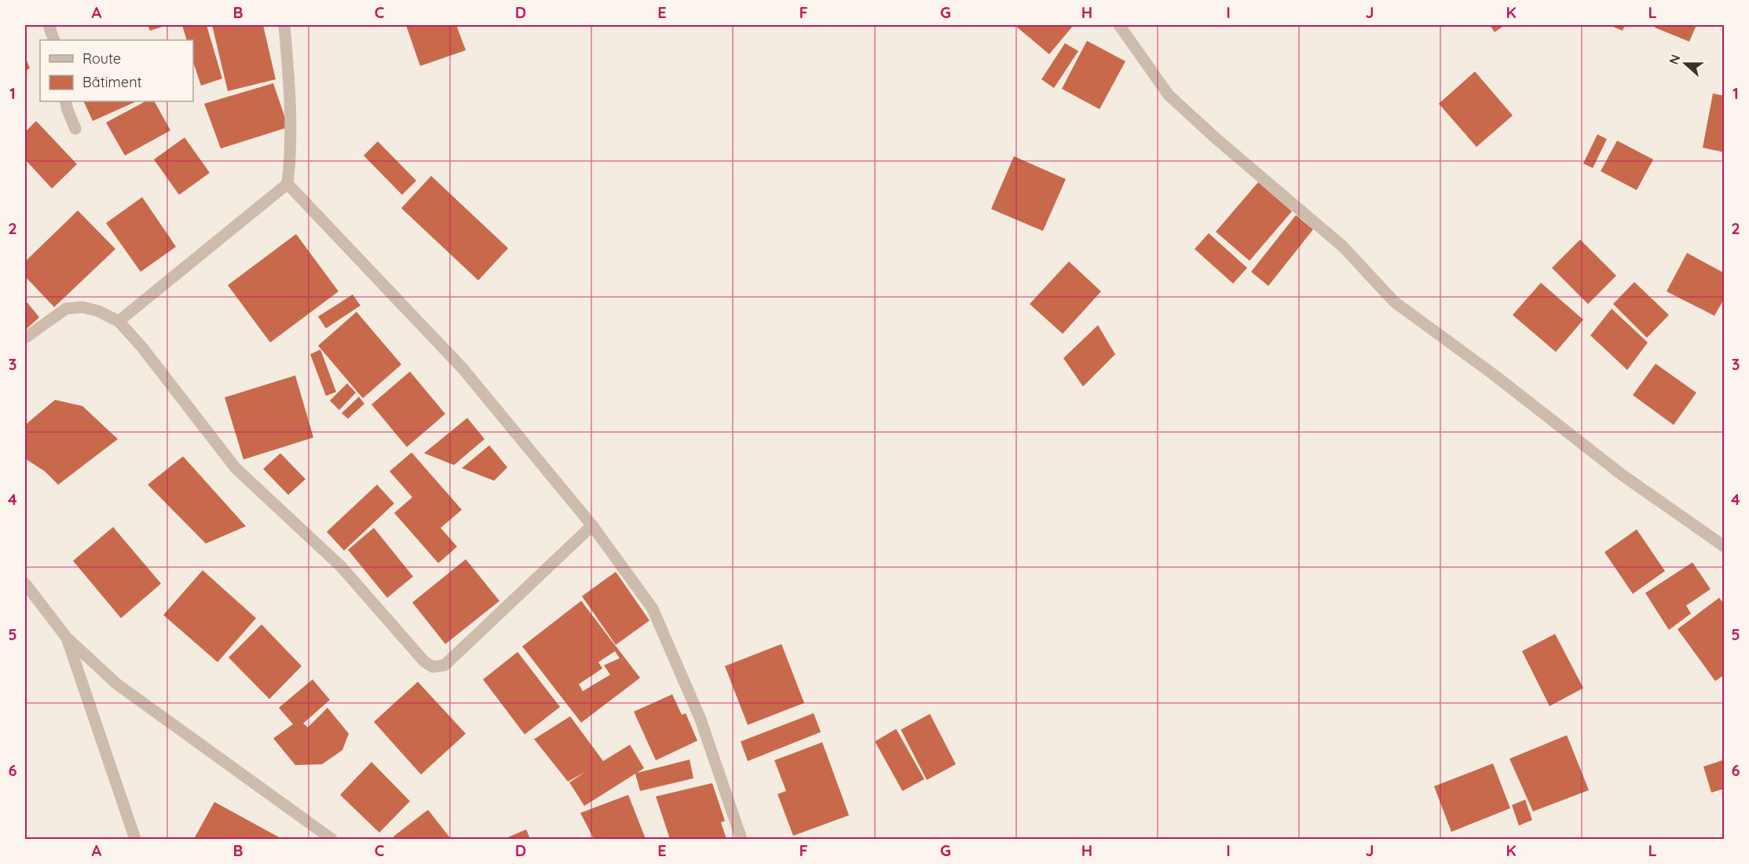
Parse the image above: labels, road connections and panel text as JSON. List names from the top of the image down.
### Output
{
  "legend": ["Route", "Bâtiment"],
  "north": "left",
  "grid": {
    "columns": [
      "A",
      "B",
      "C",
      "D",
      "E",
      "F",
      "G",
      "H",
      "I",
      "J",
      "K",
      "L"
    ],
    "rows": [
      "1",
      "2",
      "3",
      "4",
      "5",
      "6"
    ]
  }
}
